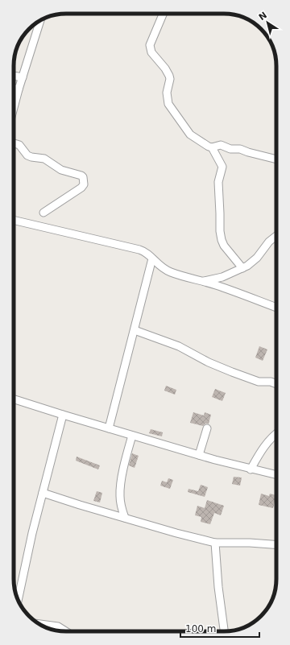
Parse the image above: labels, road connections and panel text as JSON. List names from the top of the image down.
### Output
{
  "scale_bar": "100 m",
  "north": "top left"
}
